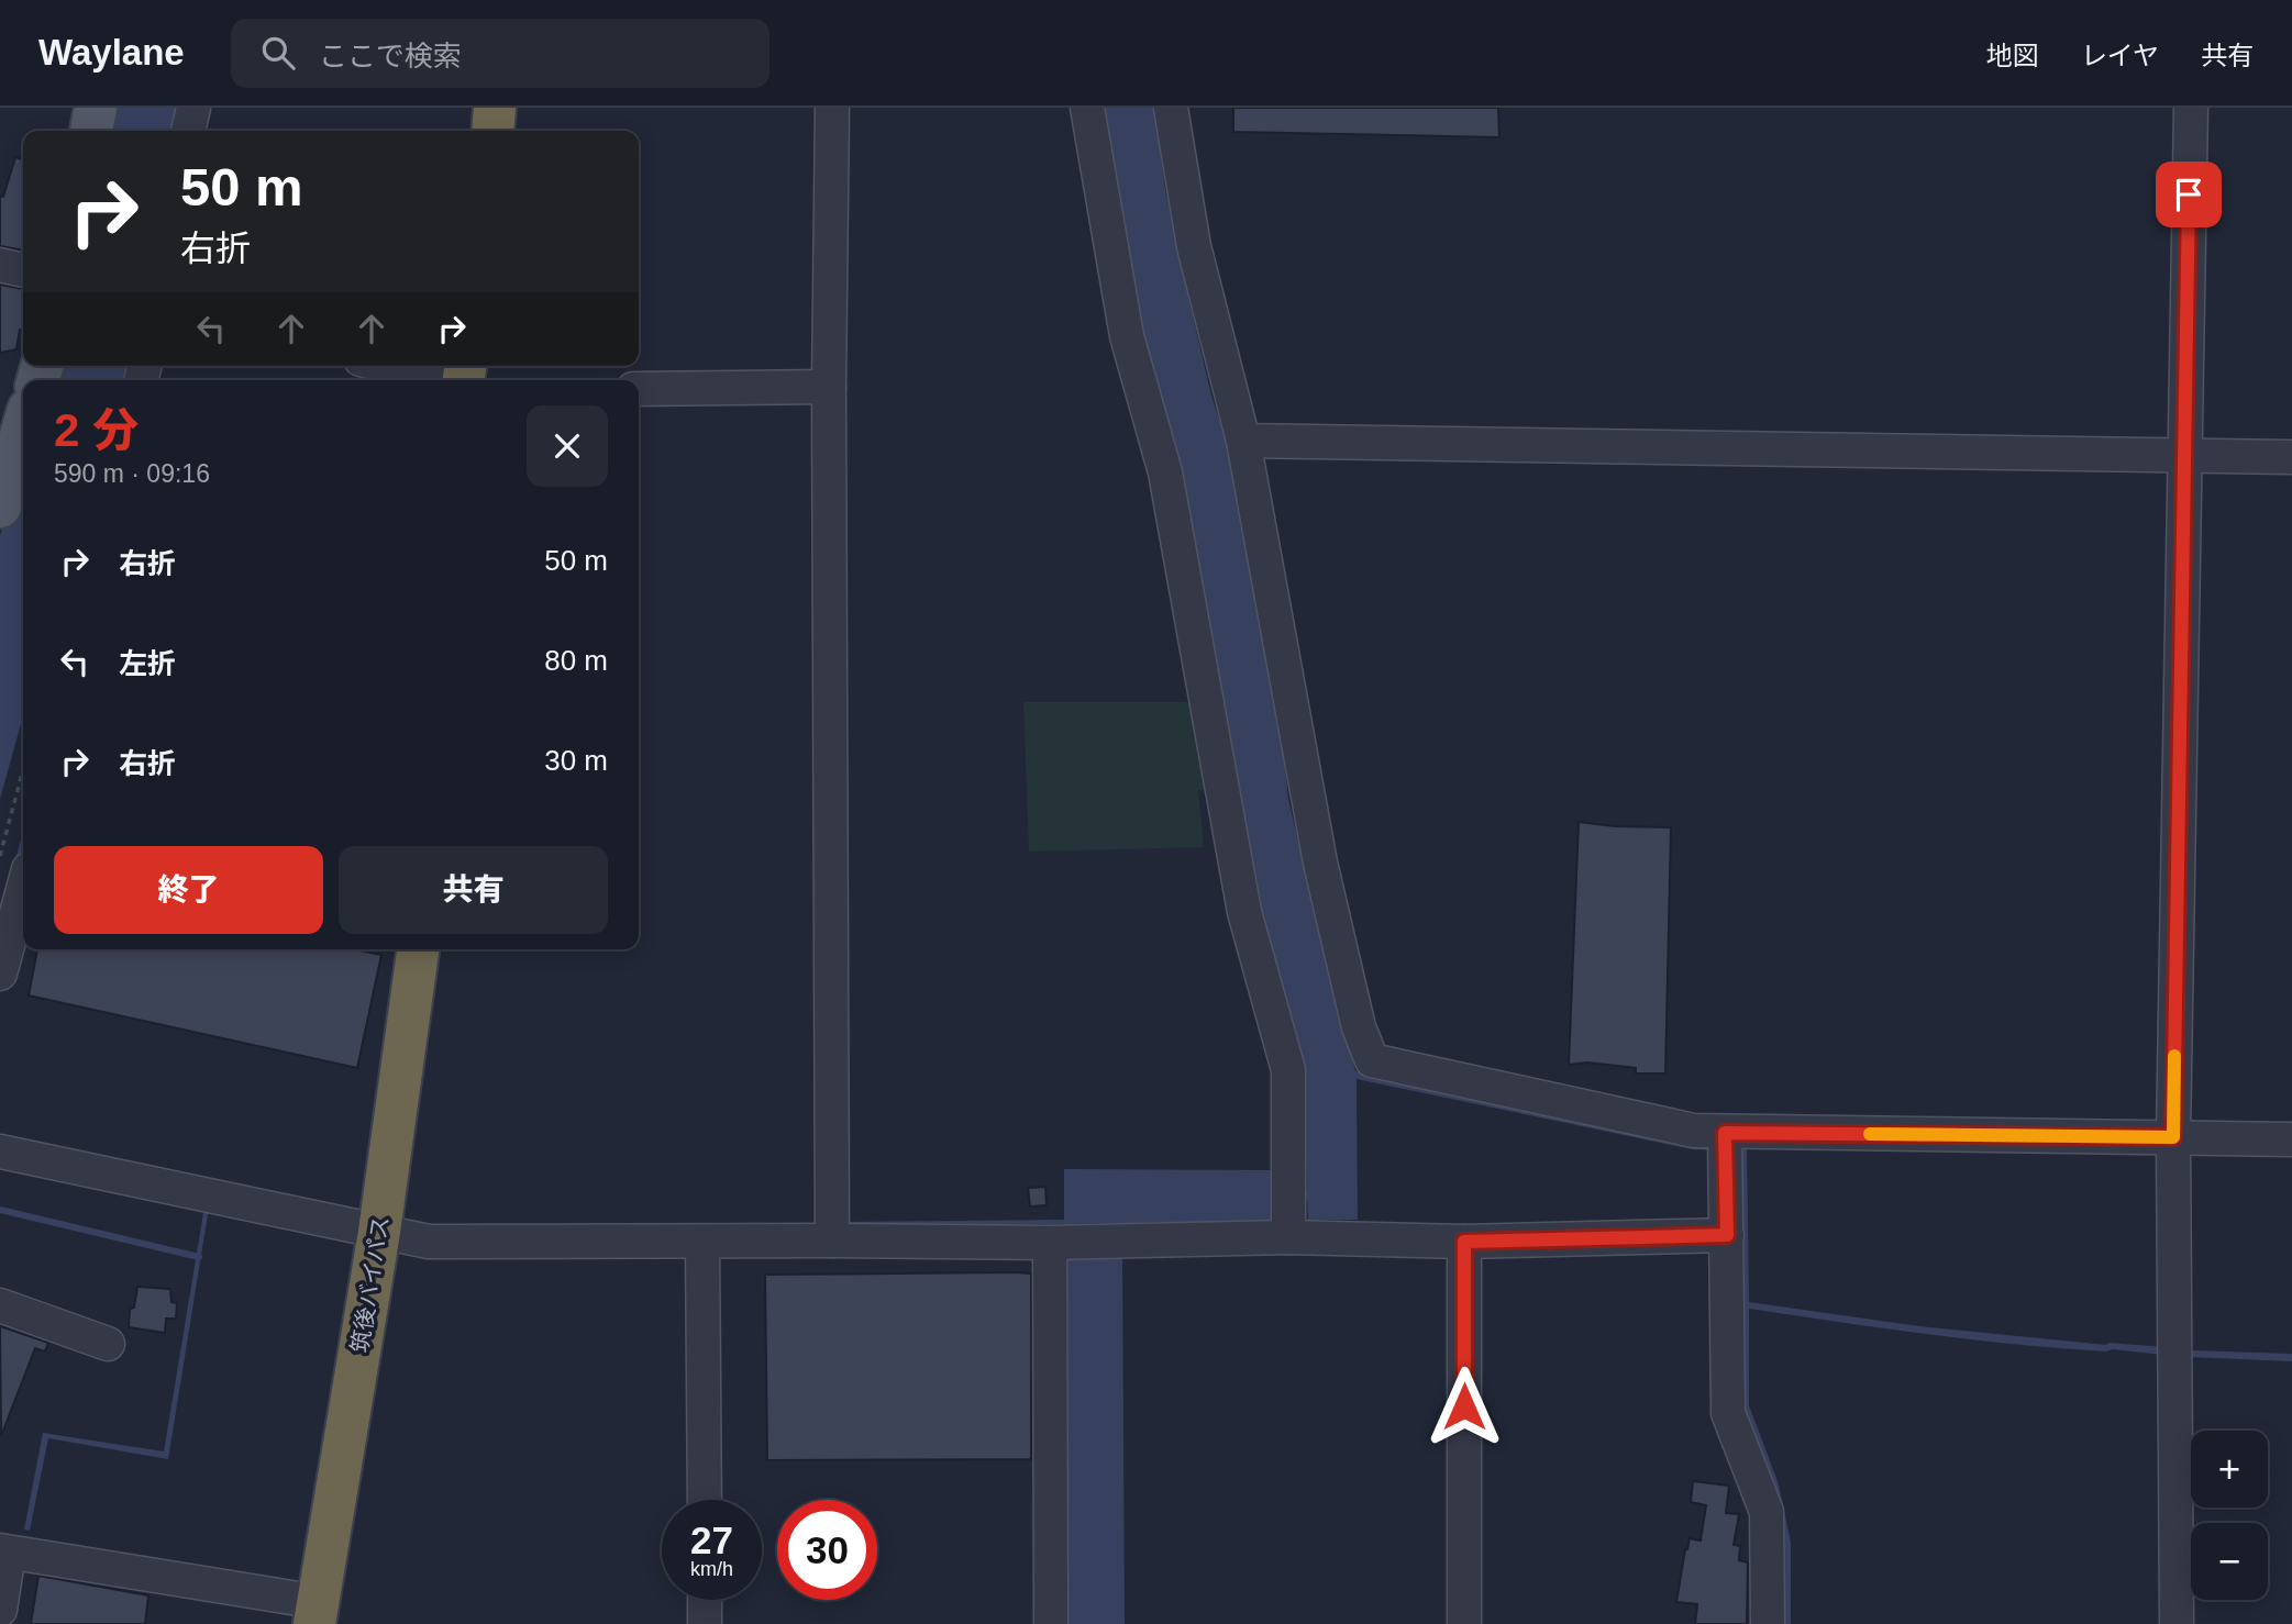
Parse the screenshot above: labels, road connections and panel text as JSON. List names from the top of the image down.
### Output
{
  "streets": {
    "highway": ["筑後バイパス"]
  },
  "page": {
    "header": "Waylane",
    "search": "ここで検索",
    "nav": ["地図", "レイヤ", "共有"],
    "turn": ["50 m", "右折"],
    "heading": ["2 分", "590 m · 09:16"],
    "list": [
      {
        "name": "右折",
        "value": "50 m"
      },
      {
        "name": "左折",
        "value": "80 m"
      },
      {
        "name": "右折",
        "value": "30 m"
      }
    ],
    "buttons": ["終了", "共有"],
    "map_buttons": ["+", "−"],
    "speed": "27 km/h",
    "limit": "30"
  }
}
